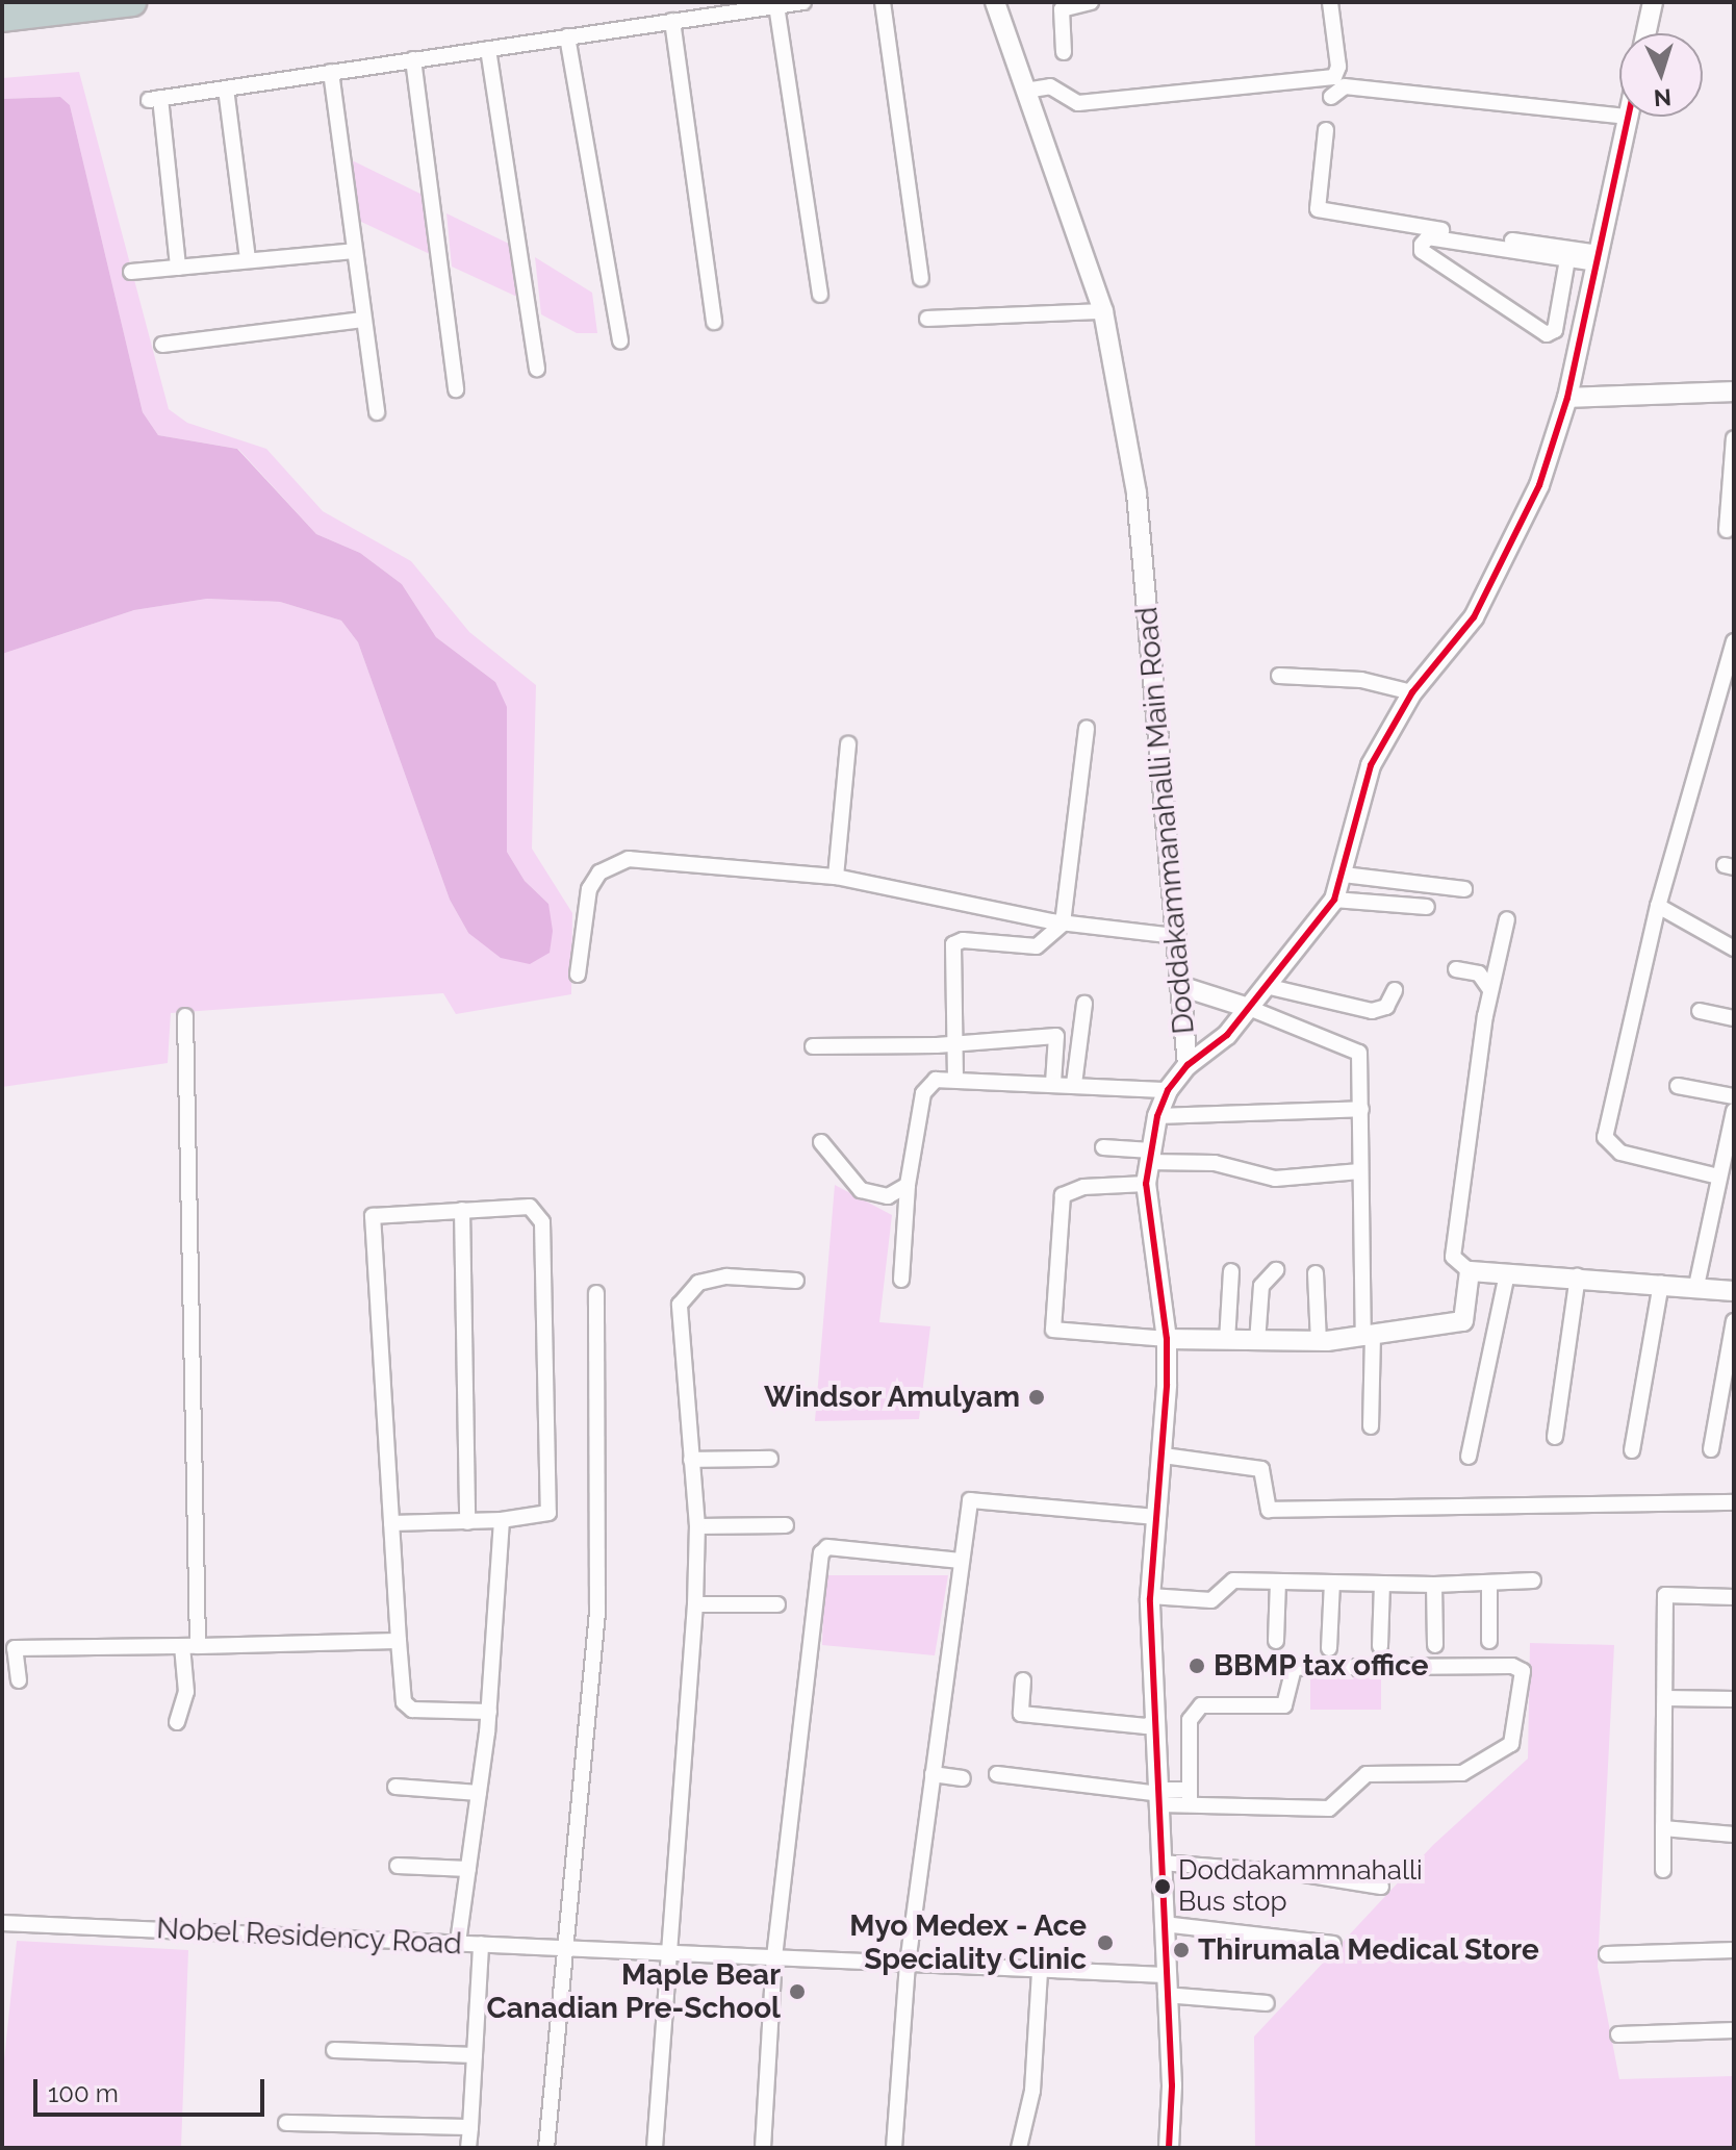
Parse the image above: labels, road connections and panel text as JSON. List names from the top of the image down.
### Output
{
  "streets": {
    "street": ["Doddakammanahalli Main Road", "Nobel Residency Road"]
  },
  "crossings": [
    ["Doddakammanahalli Main Road", "Nobel Residency Road"]
  ],
  "places": [
    "Windsor Amulyam",
    "BBMP tax office",
    "Doddakammnahalli Bus stop",
    "Myo Medex - Ace Speciality Clinic",
    "Thirumala Medical Store",
    "Maple Bear Canadian Pre-School"
  ],
  "scale_bar": "100 m",
  "north": "bottom"
}
